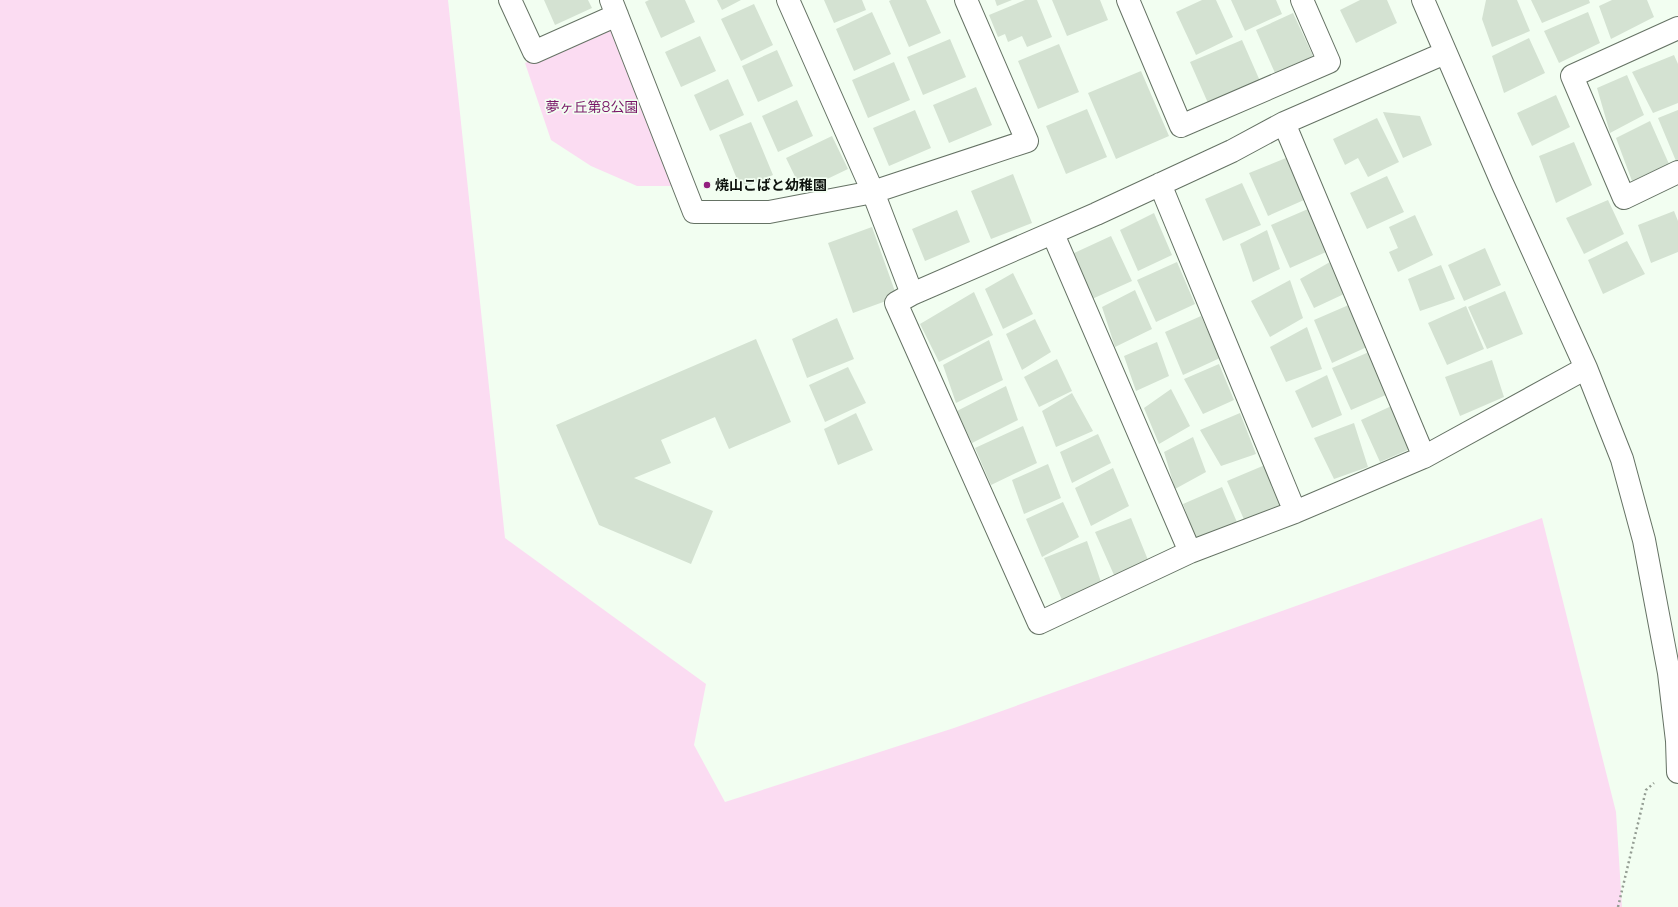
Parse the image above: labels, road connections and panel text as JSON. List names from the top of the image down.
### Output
{
  "parks": ["夢ヶ丘第8公園"],
  "places": ["焼山こばと幼稚園"]
}
